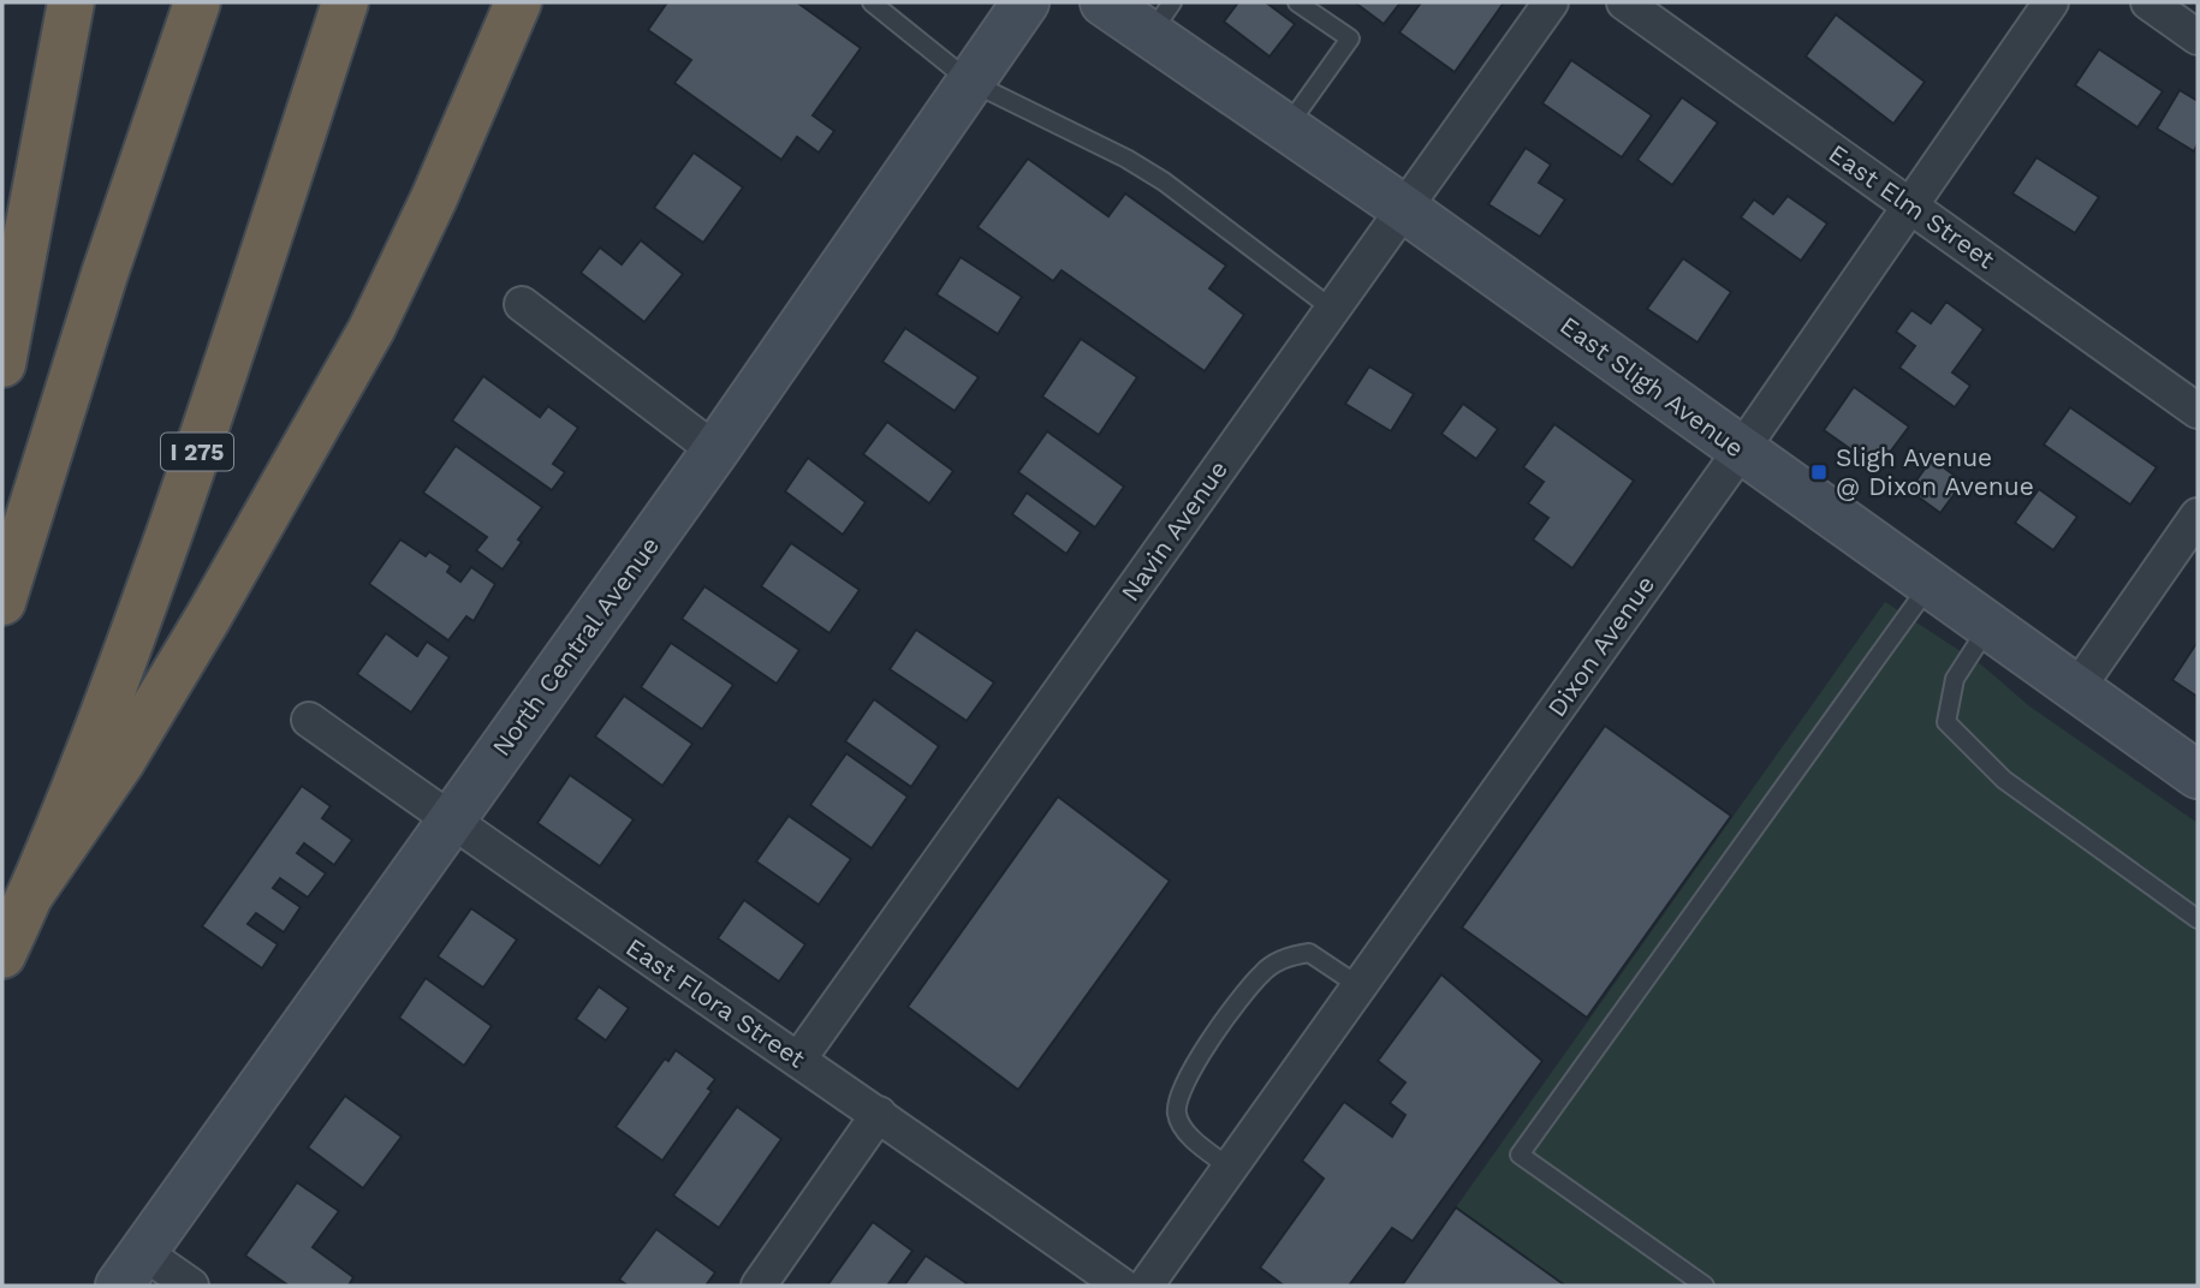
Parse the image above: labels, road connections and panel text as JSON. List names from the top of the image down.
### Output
{
  "streets": {
    "highway": ["I 275"],
    "street": [
      "East Elm Street",
      "East Sligh Avenue",
      "Navin Avenue",
      "North Central Avenue",
      "Dixon Avenue",
      "East Flora Street"
    ]
  },
  "crossings": [
    ["East Elm Street", "Dixon Avenue"],
    ["East Sligh Avenue", "Navin Avenue"],
    ["East Sligh Avenue", "Dixon Avenue"],
    ["Navin Avenue", "East Flora Street"],
    ["North Central Avenue", "East Flora Street"]
  ],
  "places": {
    "transit": ["Sligh Avenue @ Dixon Avenue"]
  }
}
